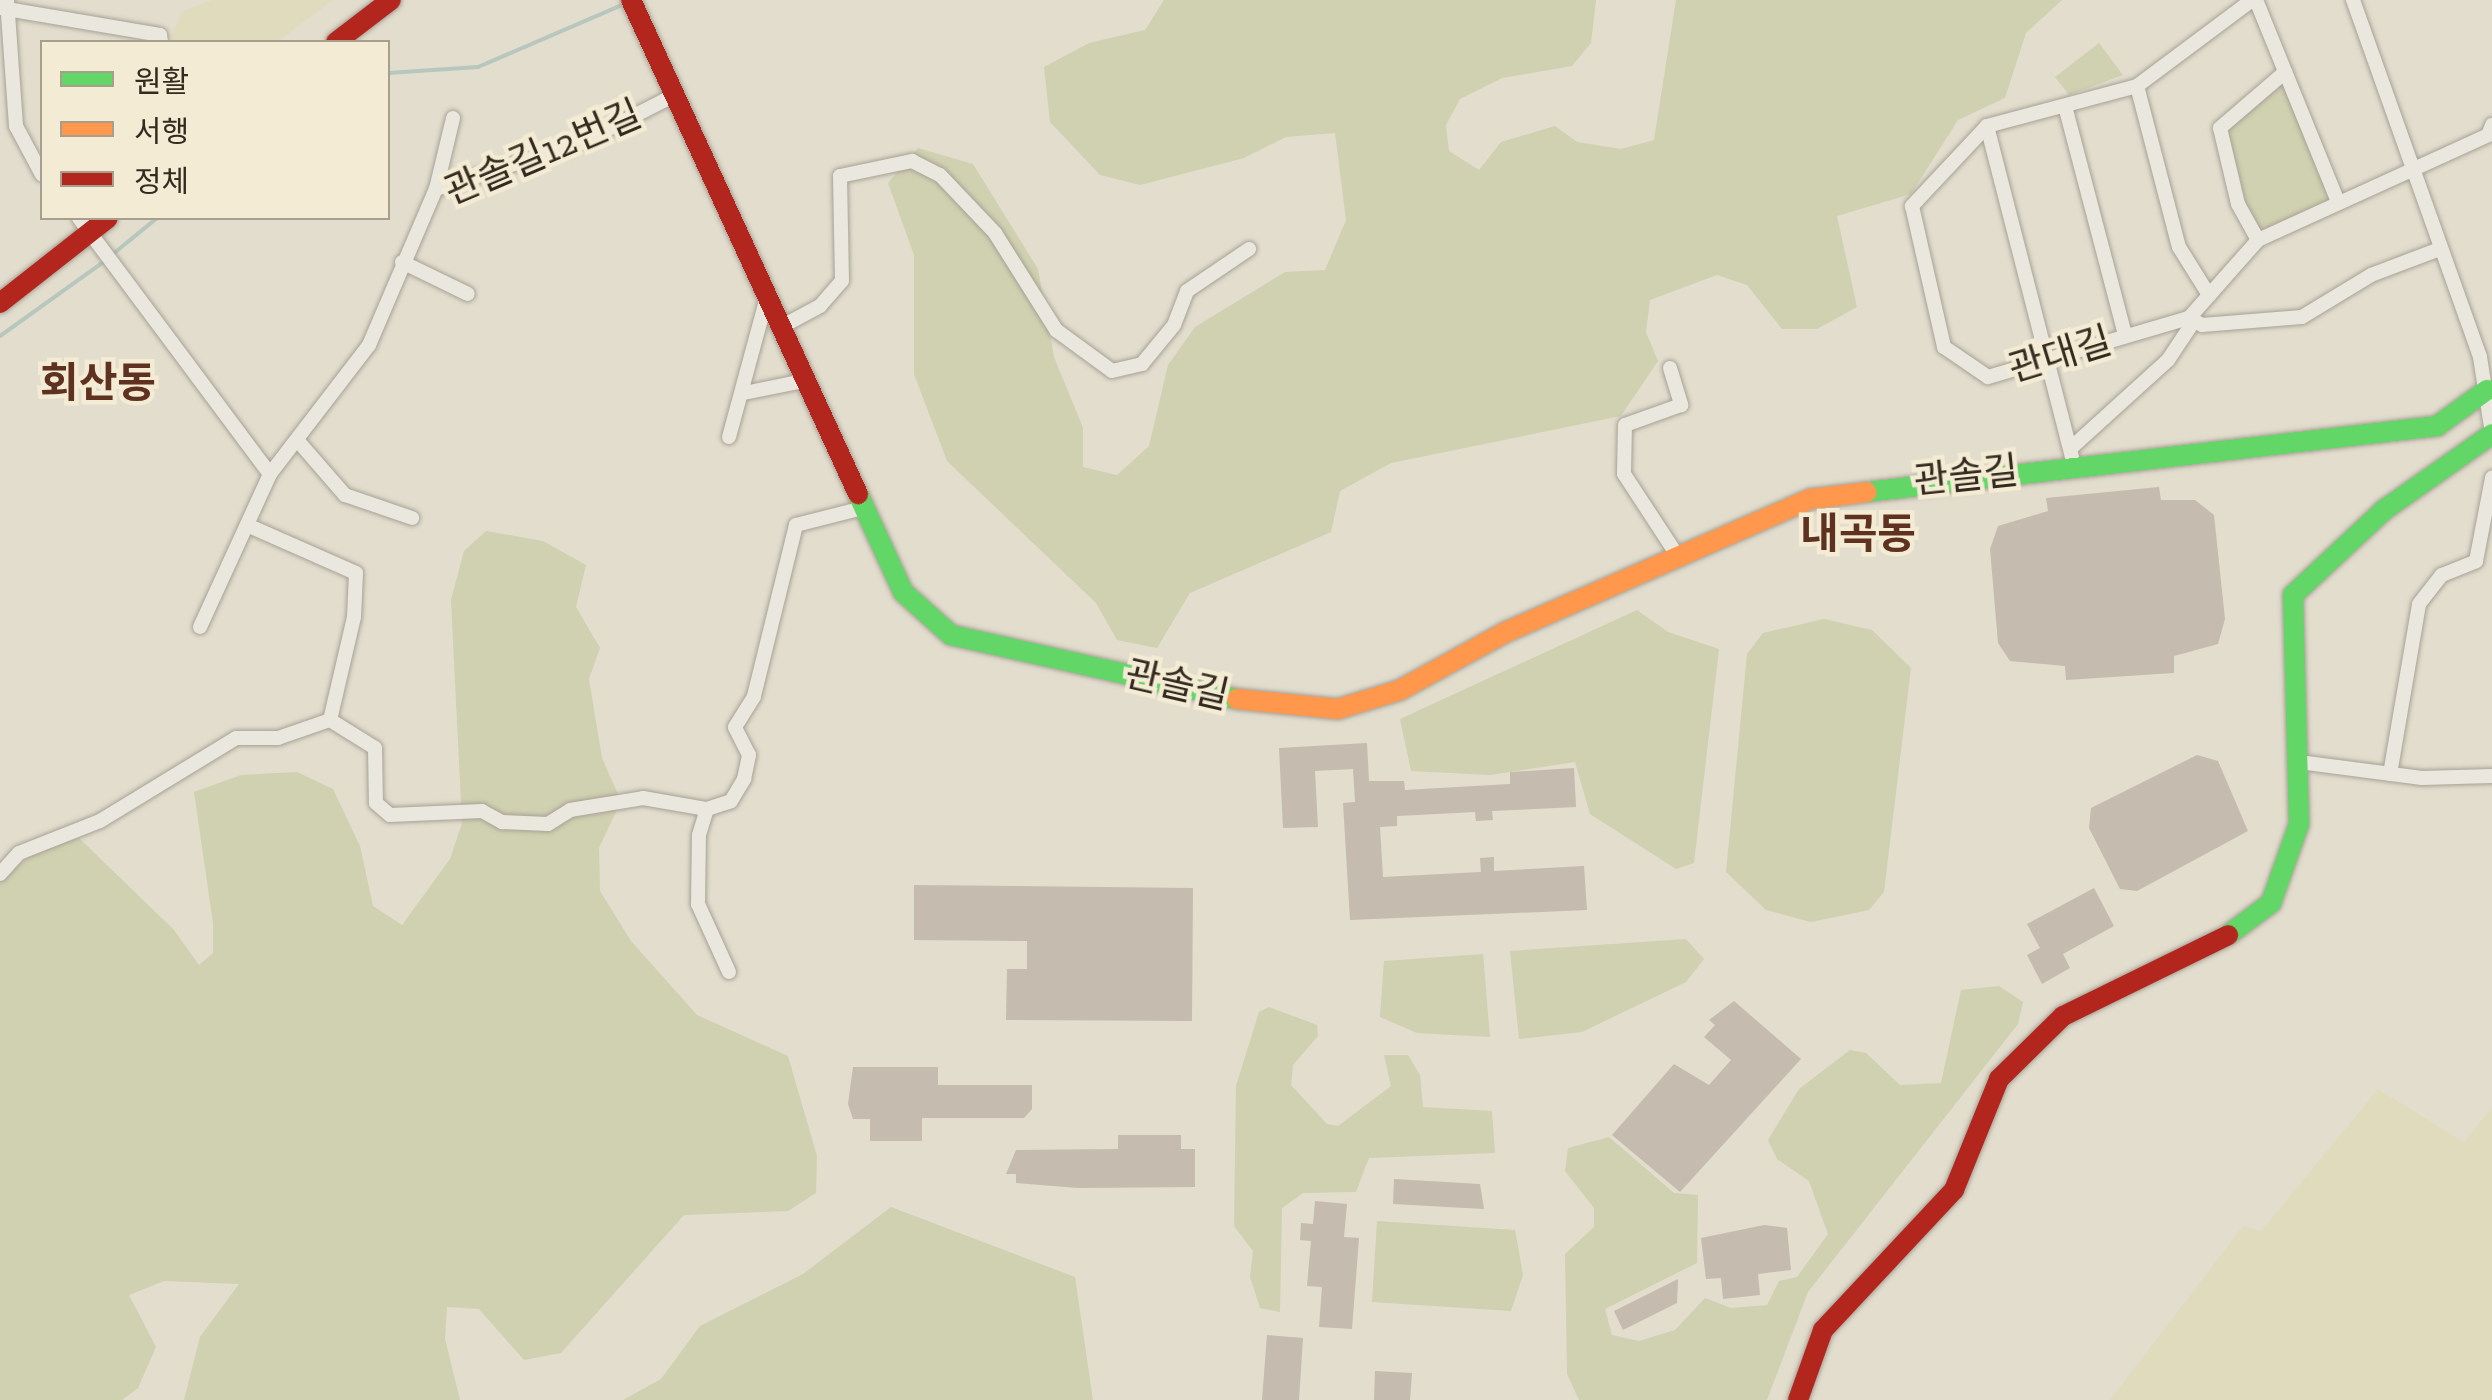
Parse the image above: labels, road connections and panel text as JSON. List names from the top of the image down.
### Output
{
  "streets": {
    "street": ["관솔길12번길", "관대길", "관솔길"]
  },
  "crossings": [
    ["관솔길12번길", "관솔길"],
    ["관대길", "관솔길"]
  ],
  "districts": ["회산동", "내곡동"],
  "legend": ["원활", "서행", "정체"]
}
